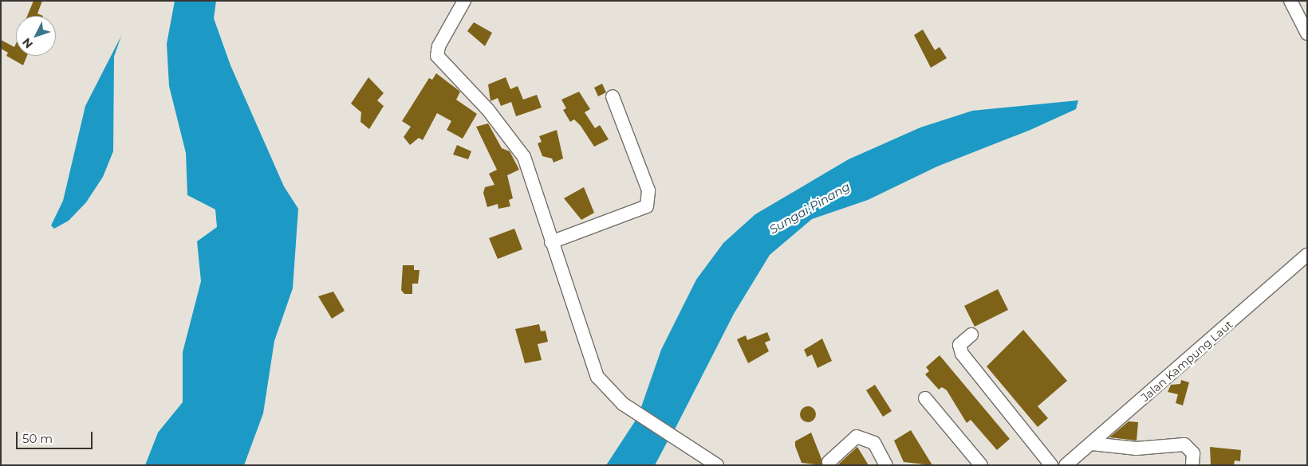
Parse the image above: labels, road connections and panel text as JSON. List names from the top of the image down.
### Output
{
  "streets": {
    "street": ["Jalan Kampung Laut"]
  },
  "water": ["Sungai Pinang"],
  "scale_bar": "50 m",
  "north": "bottom left"
}
